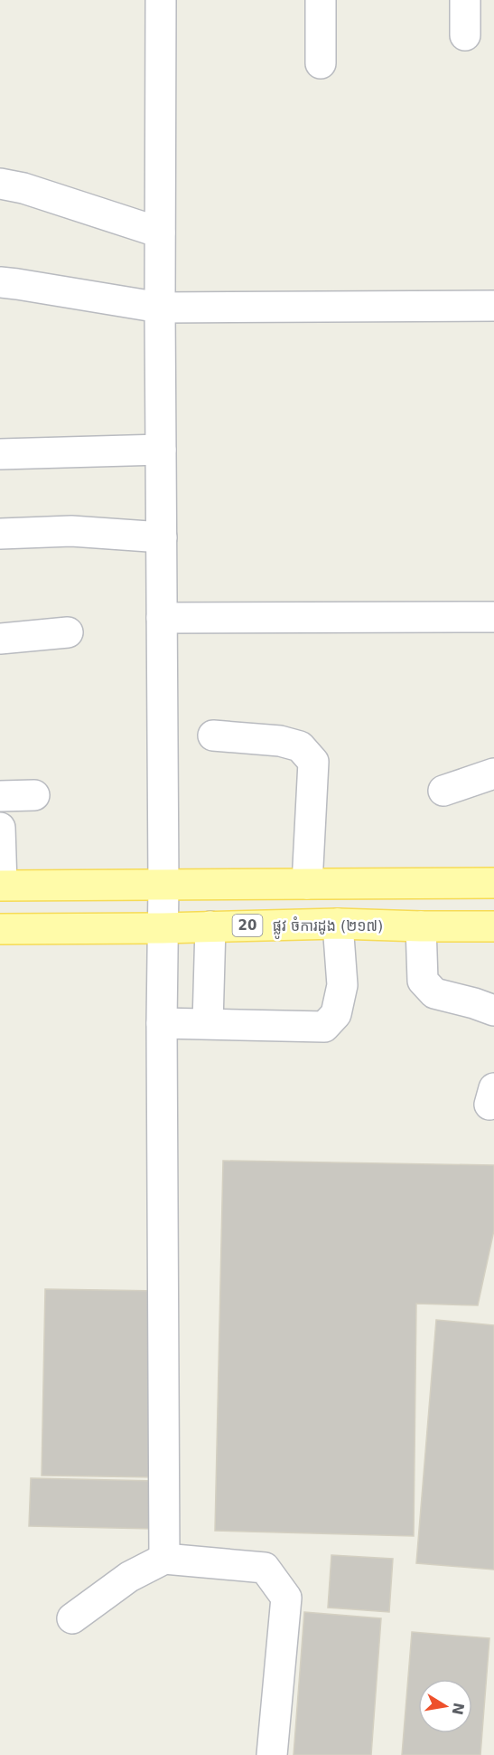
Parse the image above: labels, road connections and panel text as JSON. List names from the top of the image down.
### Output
{
  "streets": {
    "main road": ["20", "ផ្លូវ ចំការដូង (២១៧)"]
  },
  "north": "right"
}
